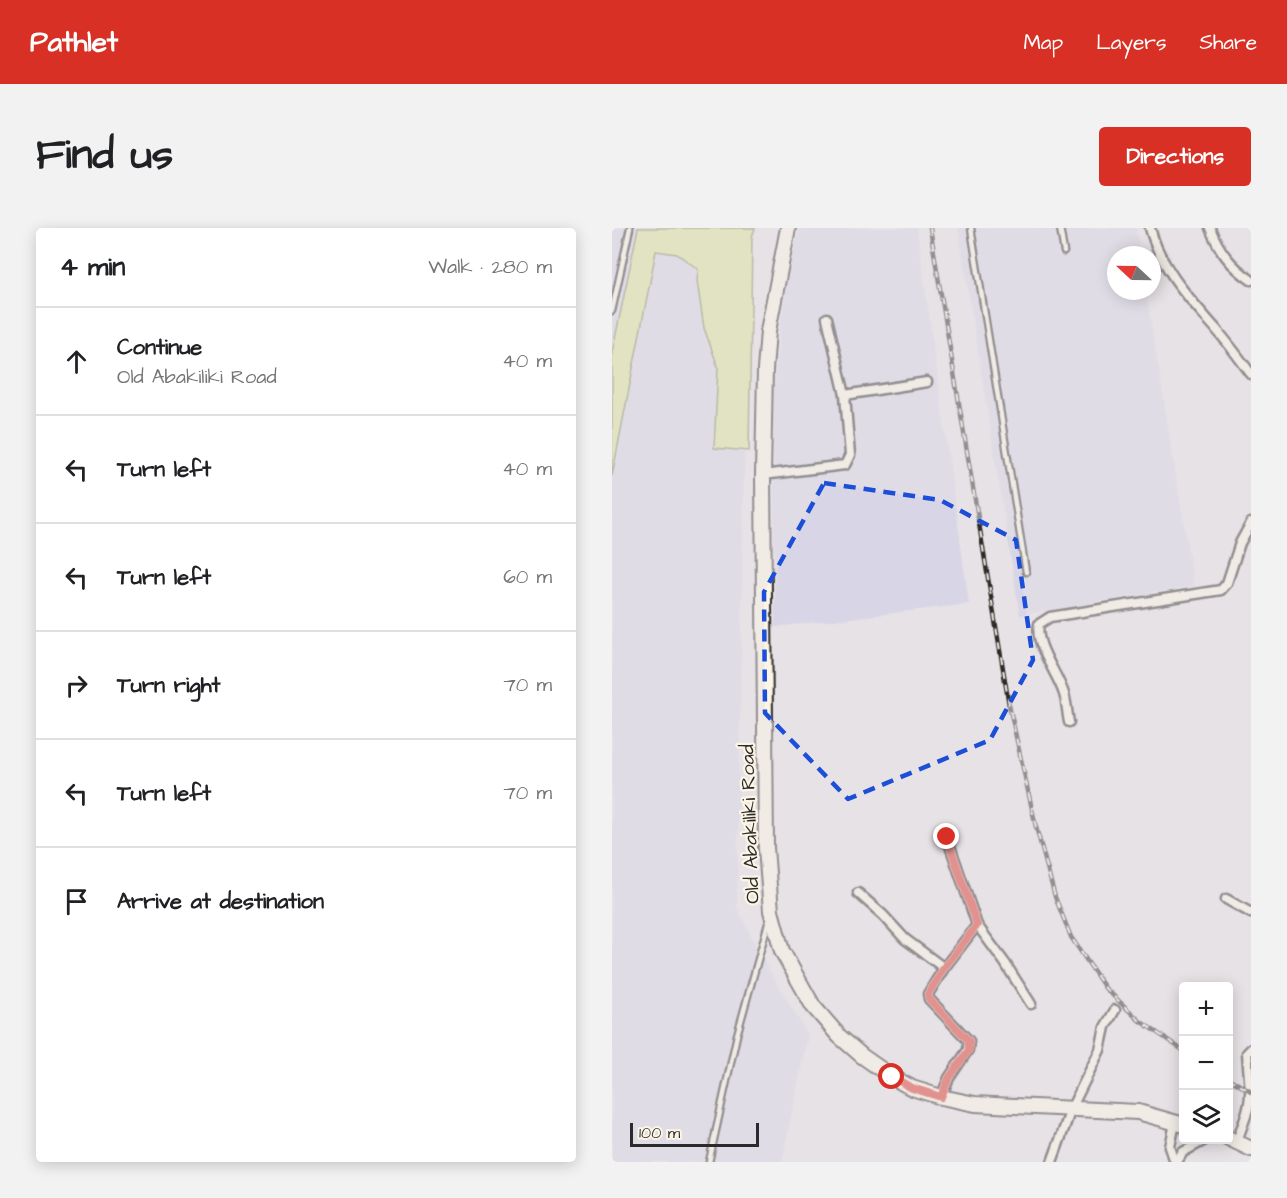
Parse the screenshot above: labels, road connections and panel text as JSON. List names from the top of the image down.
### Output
{
  "streets": {
    "main road": ["Old Abakiliki Road"]
  },
  "scale_bar": "100 m",
  "north": "left",
  "page": {
    "header": "Pathlet",
    "nav": ["Map", "Layers", "Share"],
    "title": "Find us",
    "buttons": "Directions",
    "heading": ["4 min", "Walk · 280 m"],
    "list": [
      ["Continue", "Old Abakiliki Road", "40 m"],
      ["Turn left", "40 m"],
      ["Turn left", "60 m"],
      ["Turn right", "70 m"],
      ["Turn left", "70 m"],
      "Arrive at destination"
    ],
    "map_buttons": ["+", "−"],
    "scale": "100 m"
  }
}
